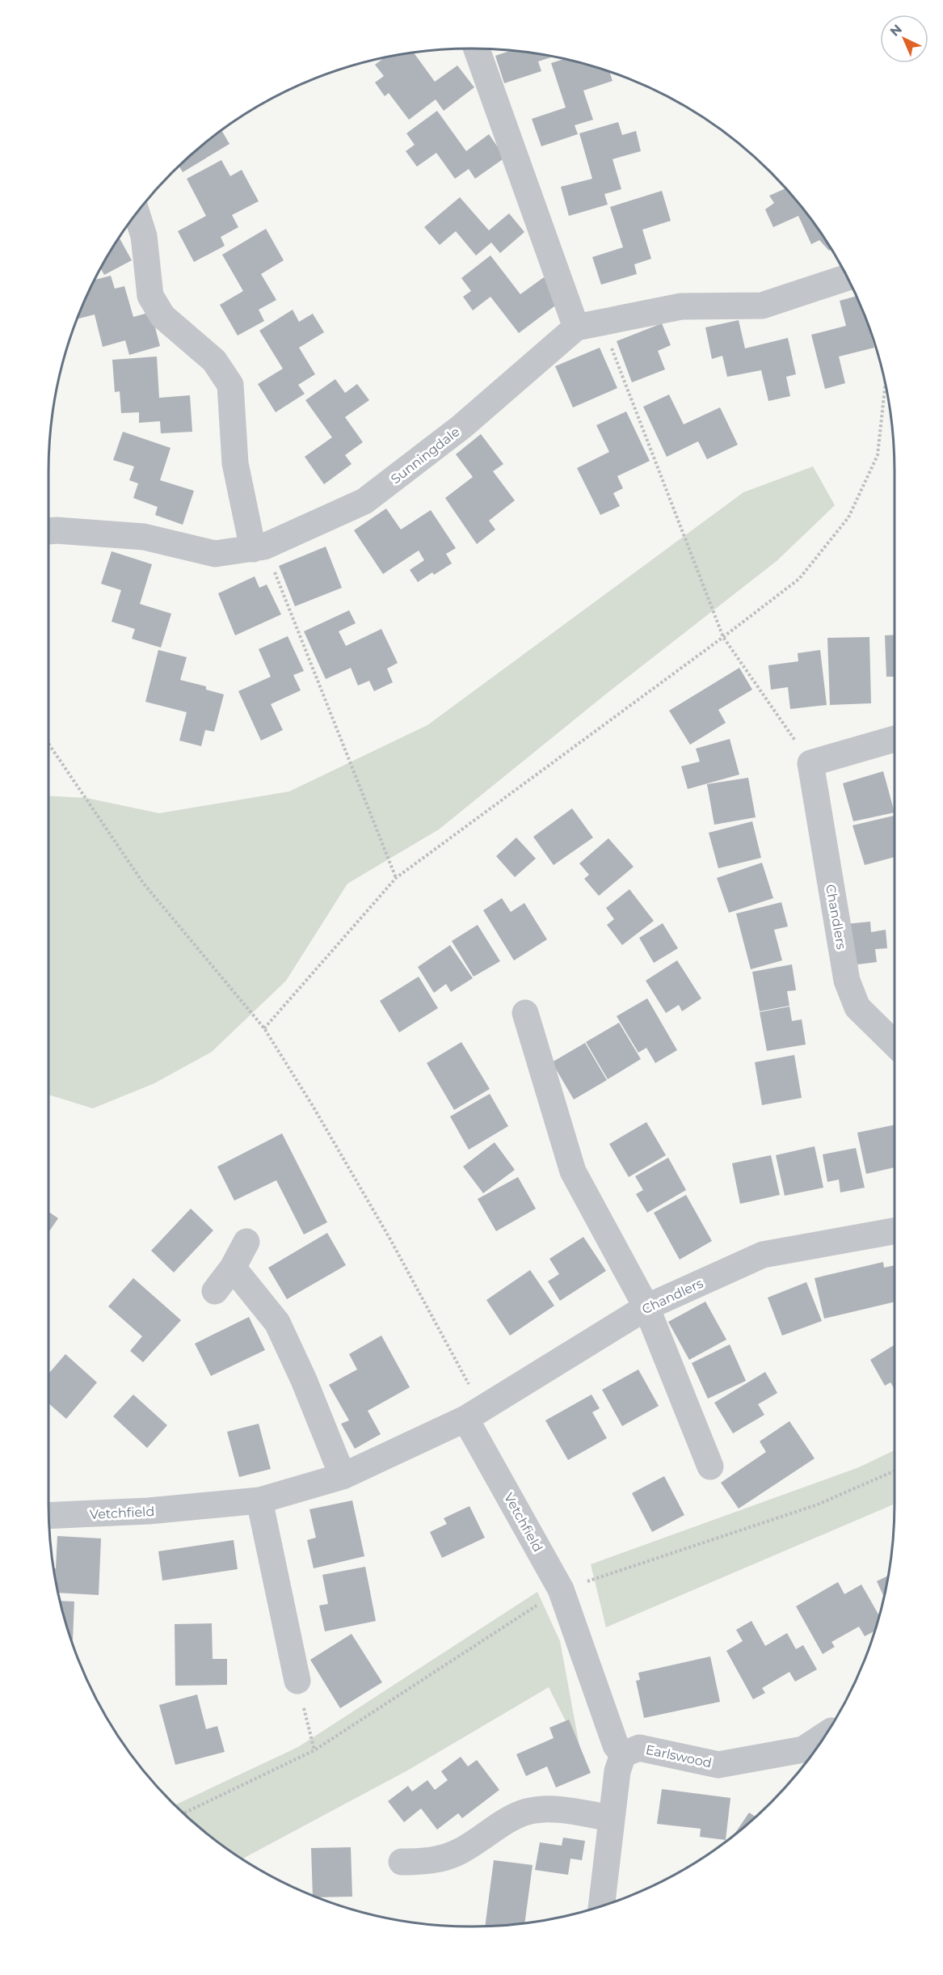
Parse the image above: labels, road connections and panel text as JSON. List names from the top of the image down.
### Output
{
  "streets": {
    "street": [
      "Sunningdale",
      "Chandlers",
      "Vetchfield",
      "Earlswood"
    ]
  },
  "crossings": [
    ["Chandlers", "Vetchfield"],
    ["Vetchfield", "Earlswood"]
  ],
  "north": "top left"
}
